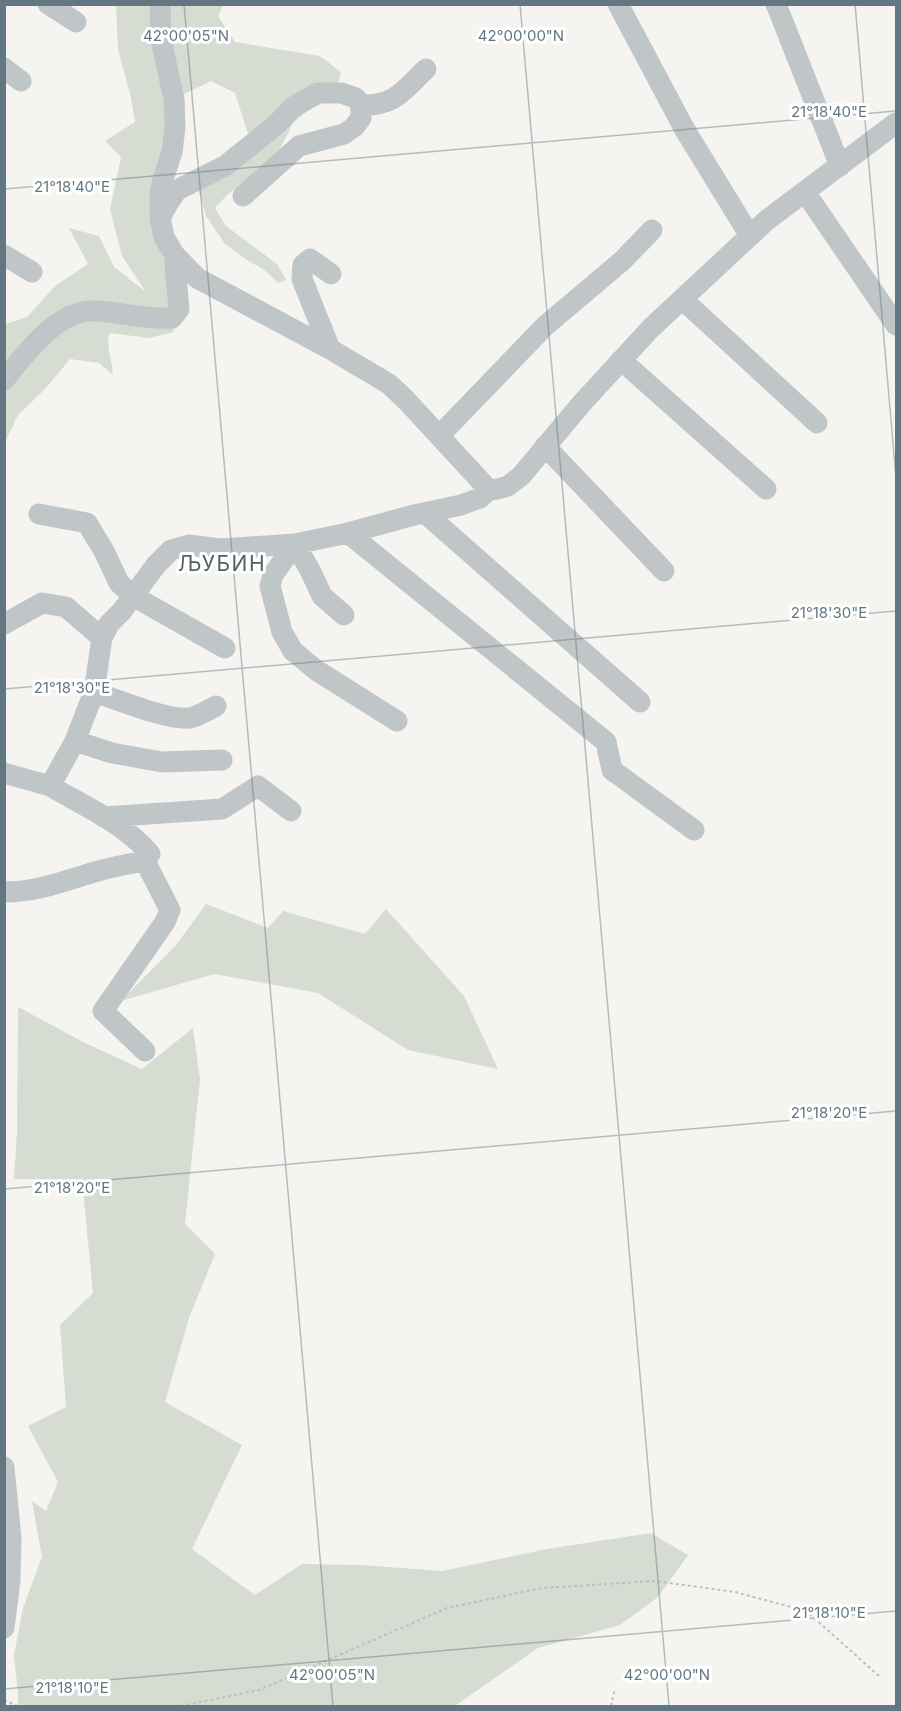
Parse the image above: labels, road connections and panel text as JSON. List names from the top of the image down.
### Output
{
  "districts": ["ЉУБИН"],
  "coordinates": [
    "42°00'05\"N",
    "42°00'00\"N",
    "21°18'40\"E",
    "21°18'30\"E",
    "21°18'20\"E",
    "21°18'10\"E"
  ]
}
